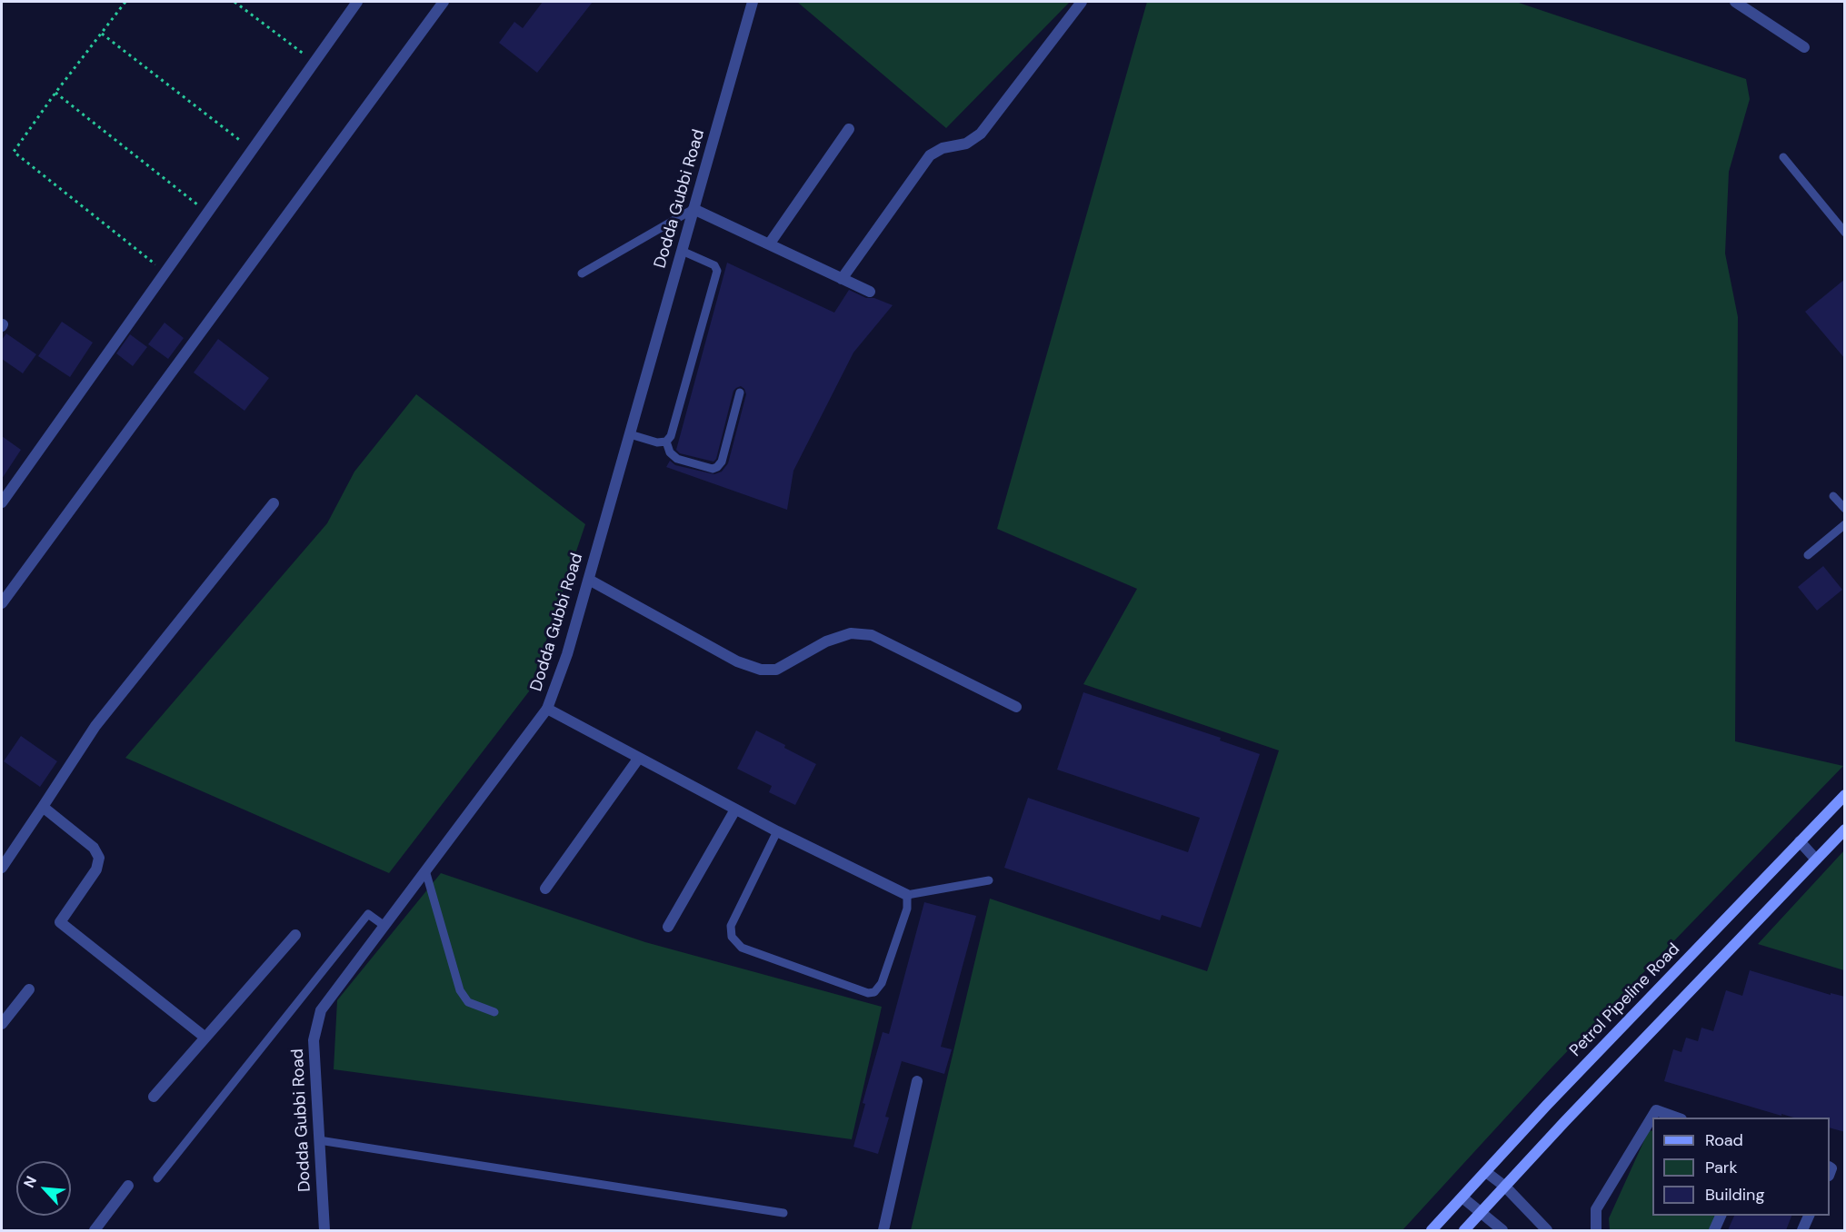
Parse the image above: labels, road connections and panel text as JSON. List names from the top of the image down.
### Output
{
  "streets": {
    "main road": ["Petrol Pipeline Road"],
    "street": ["Dodda Gubbi Road"]
  },
  "legend": ["Road", "Park", "Building"],
  "north": "top left"
}
